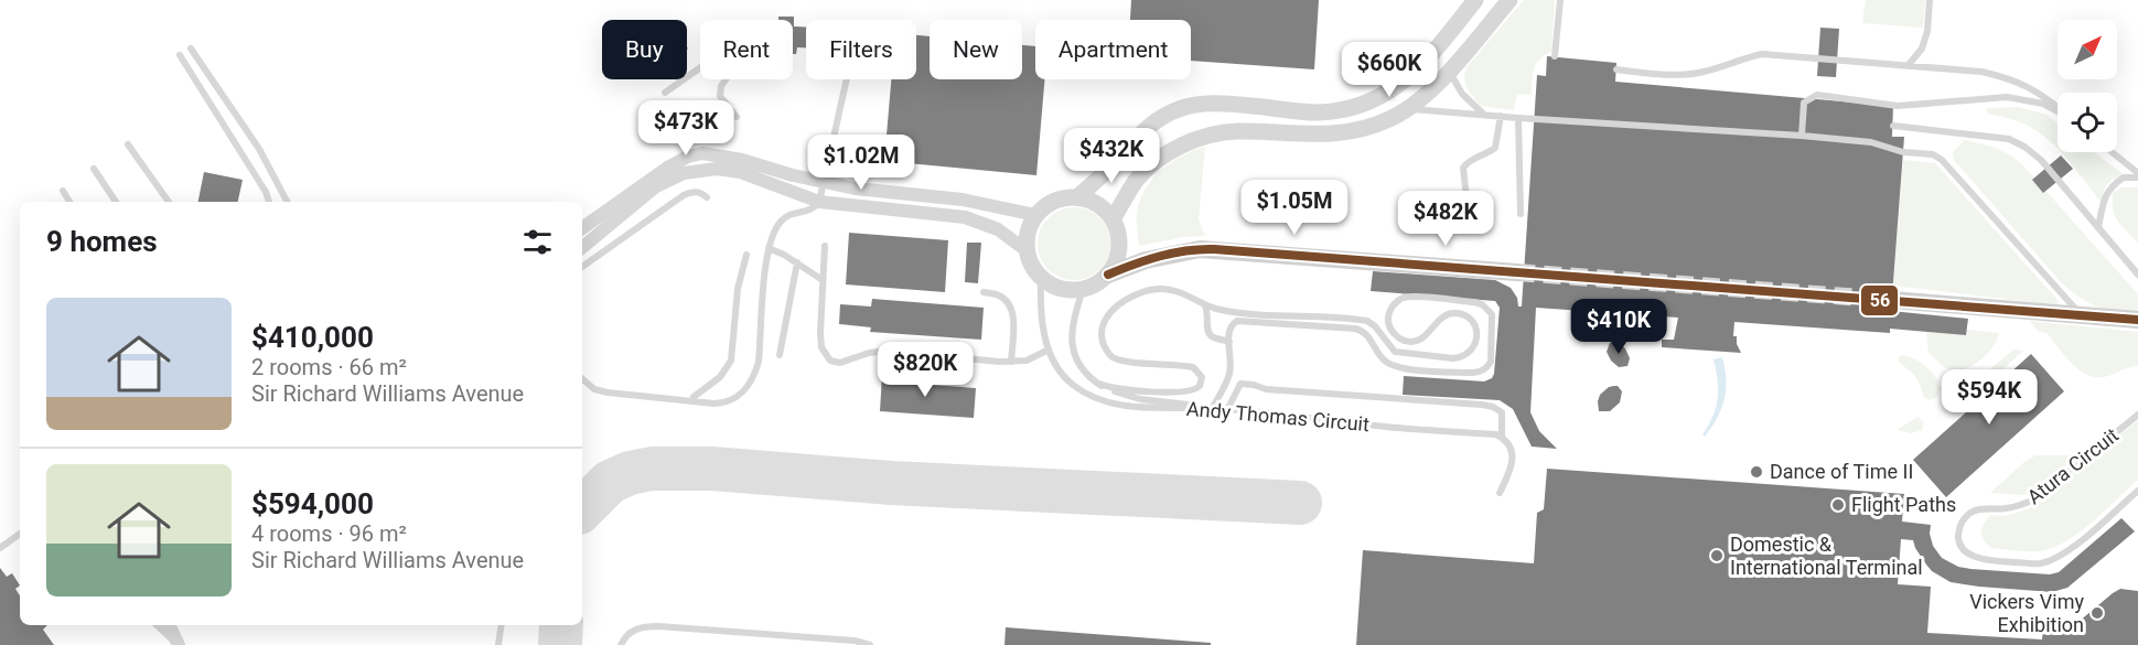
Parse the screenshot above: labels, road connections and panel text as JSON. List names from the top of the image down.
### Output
{
  "streets": {
    "lane": ["Andy Thomas Circuit", "Atura Circuit"]
  },
  "places": [
    "Dance of Time II",
    "Flight Paths",
    "Domestic & International Terminal",
    "Vickers Vimy Exhibition"
  ],
  "lines": ["transit line 56"],
  "north": "top right",
  "page": {
    "chip": [
      "Buy",
      "Rent",
      "Filters",
      "New",
      "Apartment"
    ],
    "price": [
      "$660K",
      "$473K",
      "$432K",
      "$1.02M",
      "$1.05M",
      "$482K",
      "$410K",
      "$820K",
      "$594K"
    ],
    "heading": "9 homes",
    "list": [
      {
        "name": "$410,000",
        "note": "2 rooms · 66 m² · Sir Richard Williams Avenue"
      },
      {
        "name": "$594,000",
        "note": "4 rooms · 96 m² · Sir Richard Williams Avenue"
      }
    ]
  }
}
